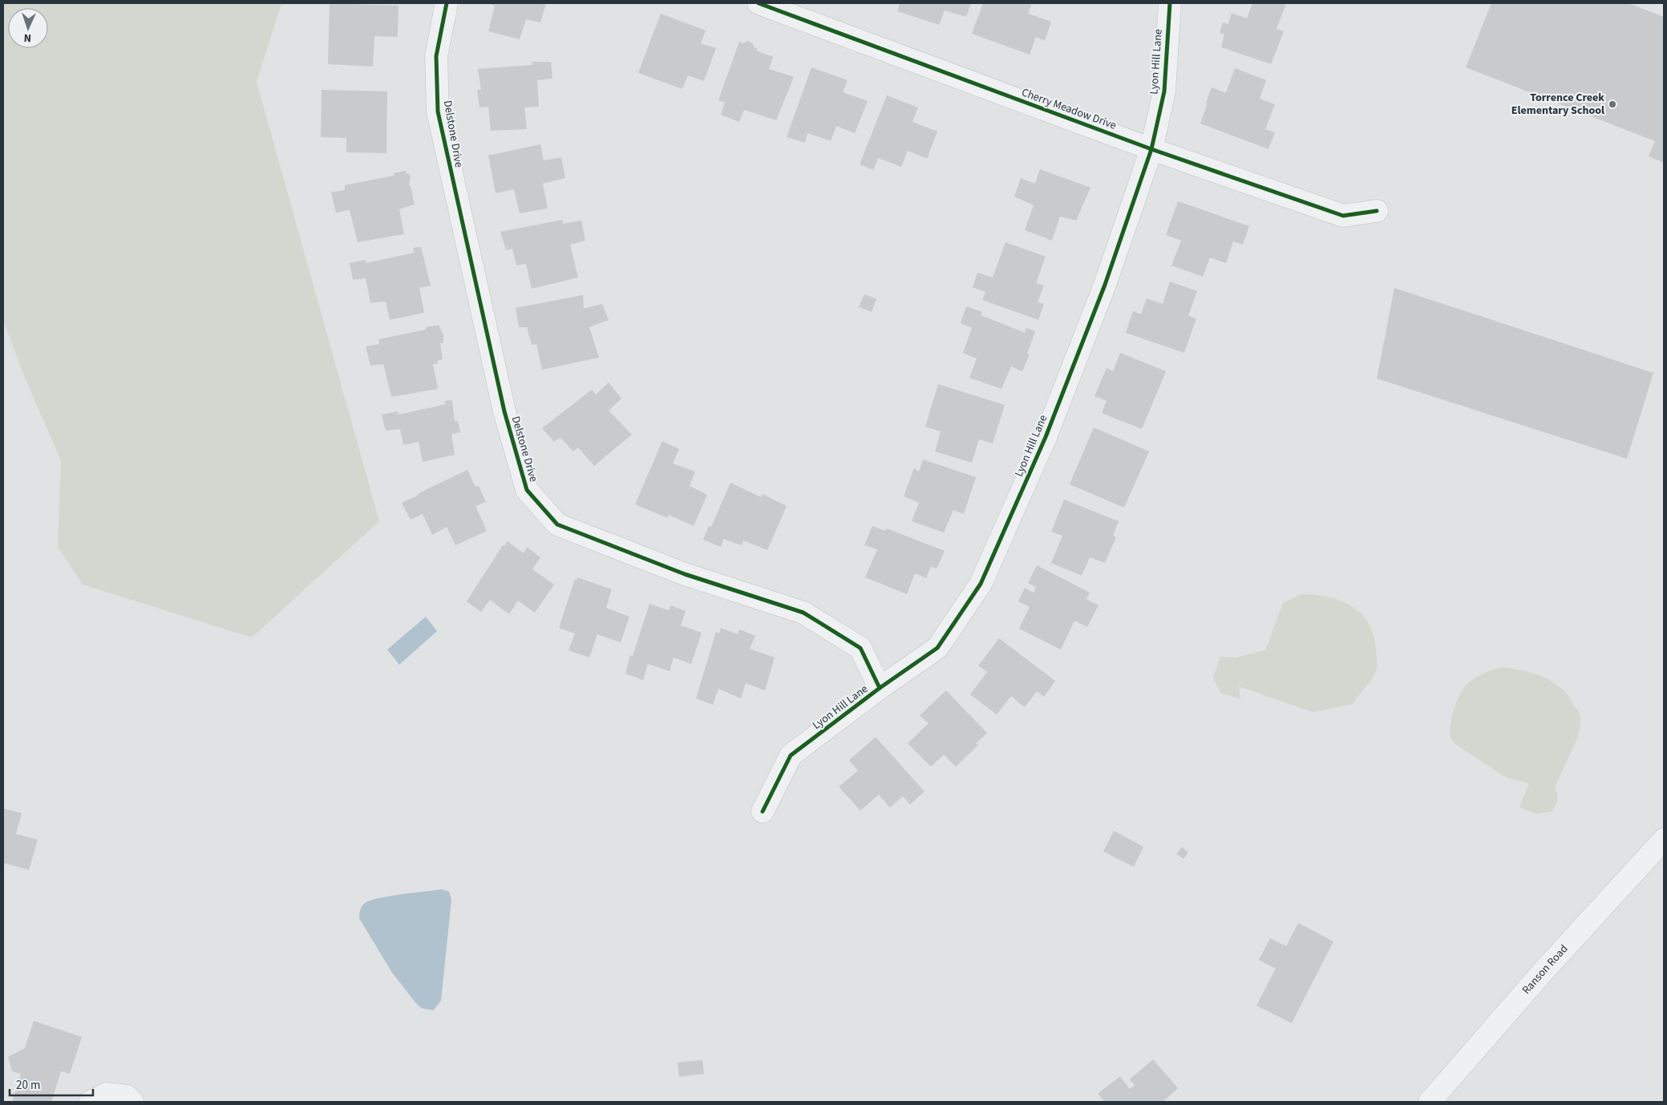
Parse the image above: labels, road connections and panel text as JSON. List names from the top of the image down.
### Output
{
  "streets": {
    "street": [
      "Lyon Hill Lane",
      "Cherry Meadow Drive",
      "Delstone Drive",
      "Ranson Road"
    ]
  },
  "crossings": [
    ["Lyon Hill Lane", "Cherry Meadow Drive"],
    ["Lyon Hill Lane", "Delstone Drive"]
  ],
  "places": ["Torrence Creek Elementary School"],
  "scale_bar": "20 m",
  "north": "bottom"
}
